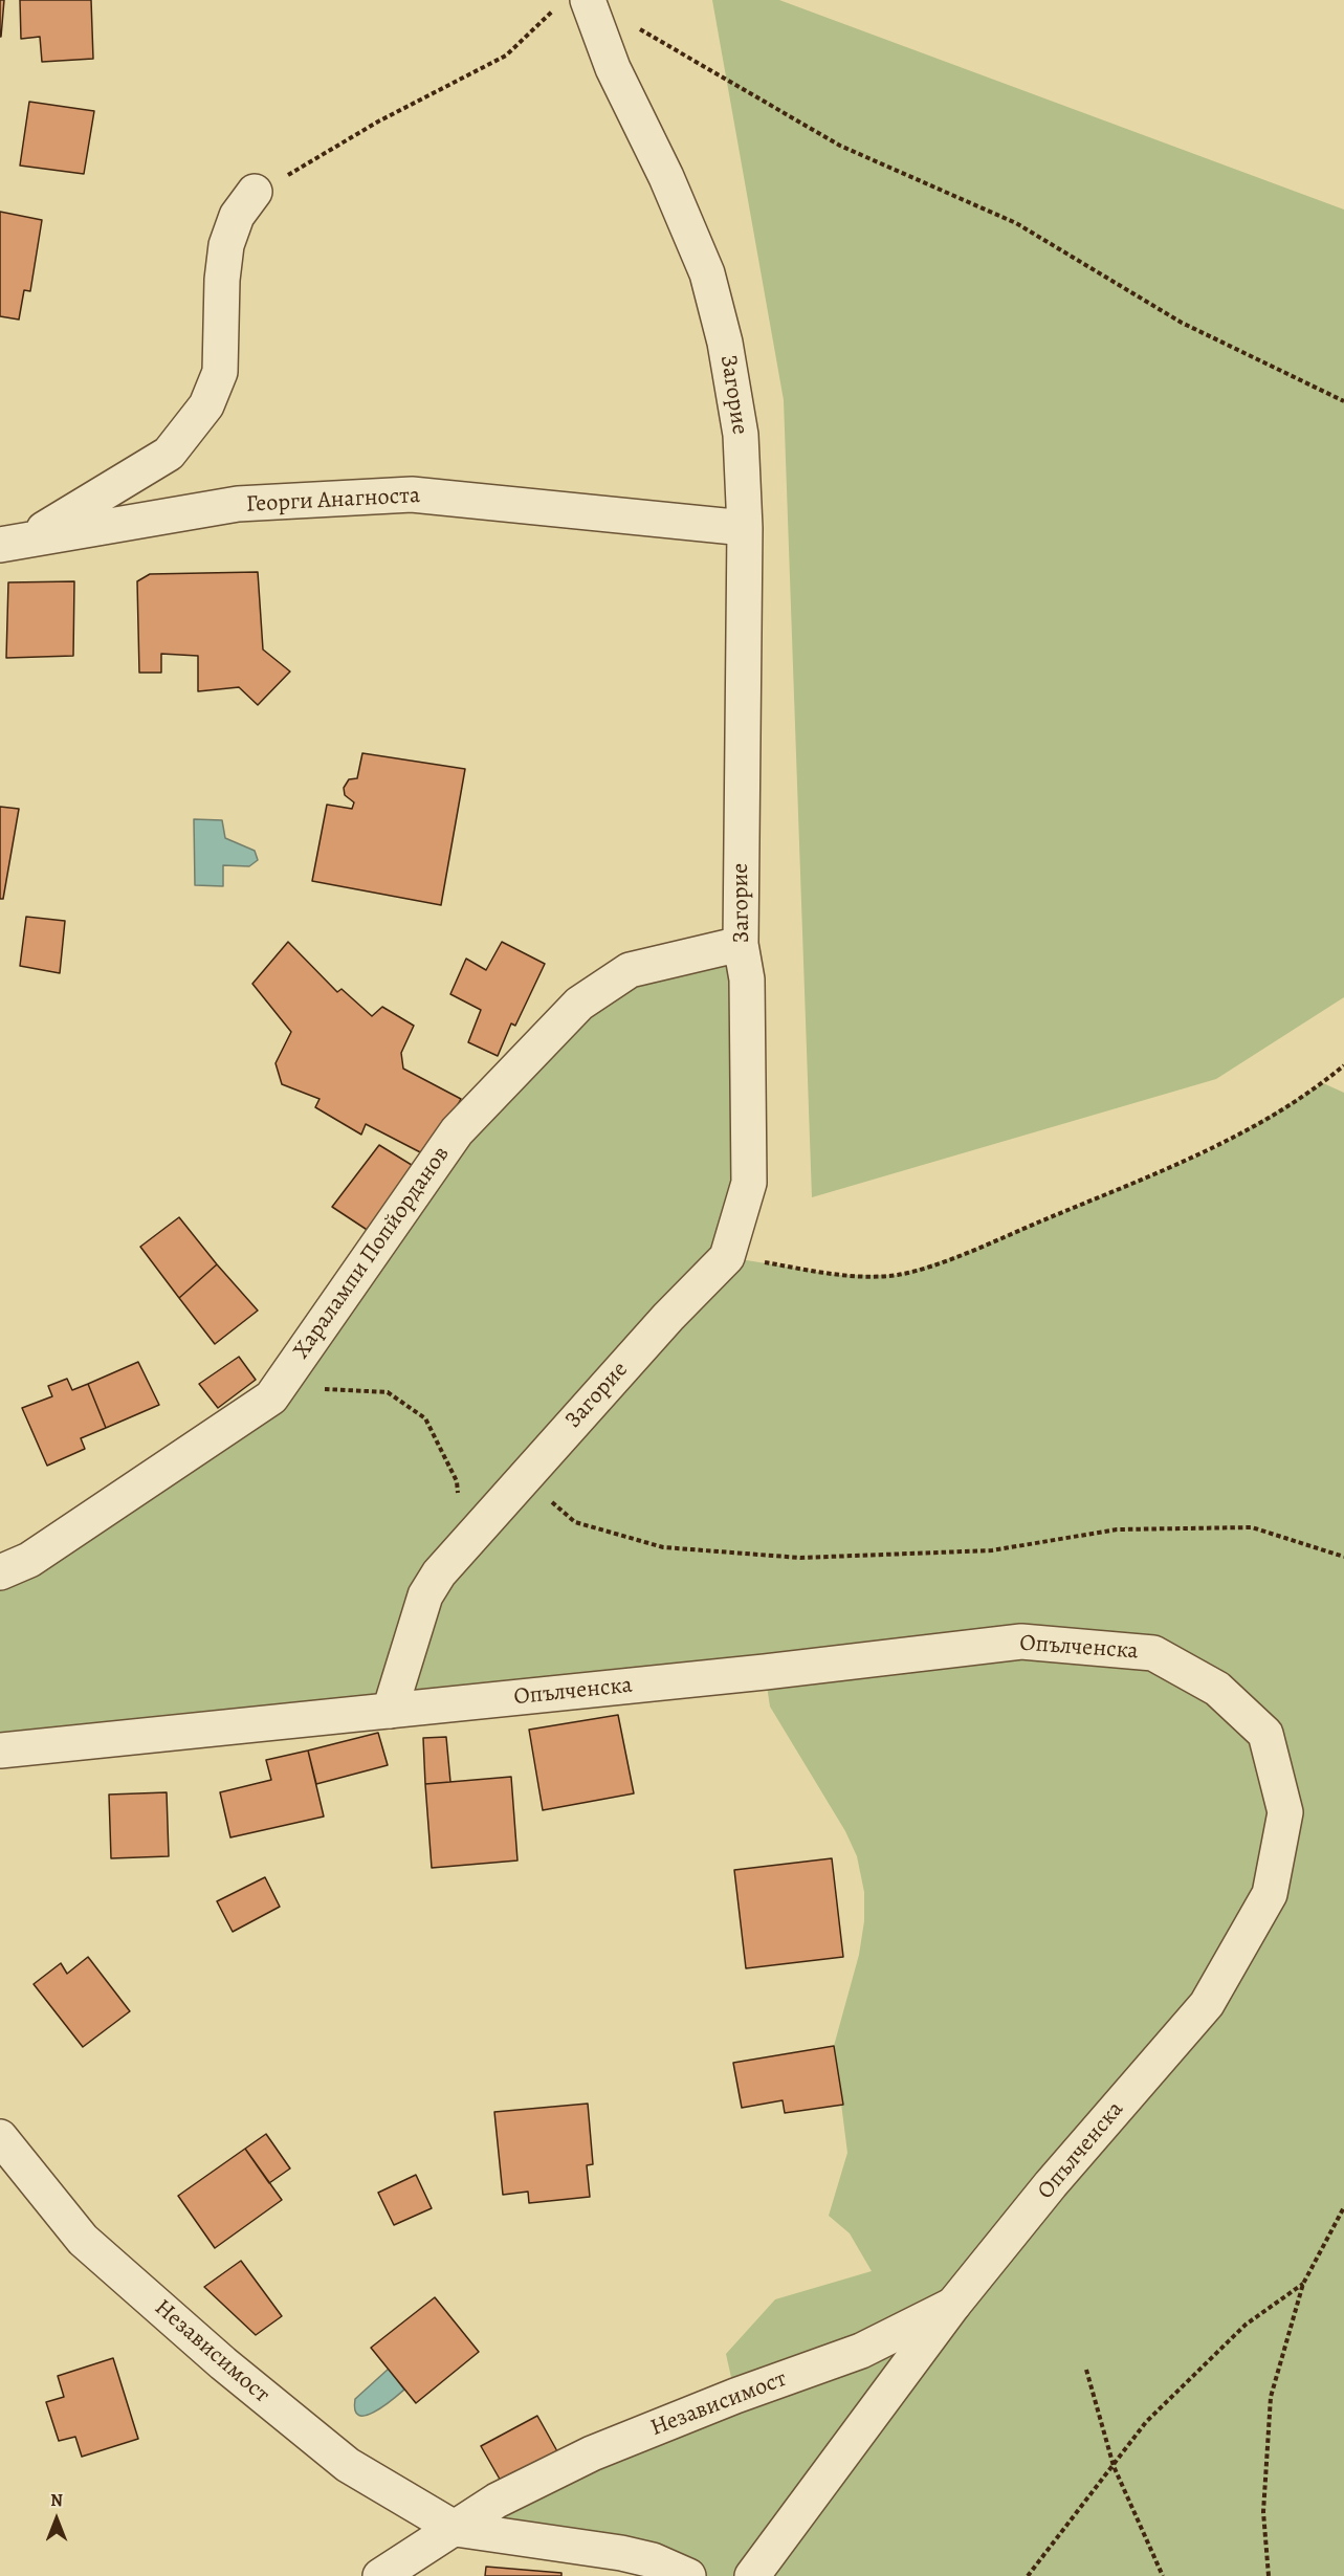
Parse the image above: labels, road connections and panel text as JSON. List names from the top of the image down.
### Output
{
  "streets": {
    "street": [
      "Загорие",
      "Георги Анагноста",
      "Харалампи Попйорданов",
      "Опълченска",
      "Независимост"
    ]
  },
  "crossings": [
    ["Загорие", "Георги Анагноста"],
    ["Загорие", "Харалампи Попйорданов"],
    ["Загорие", "Опълченска"],
    ["Опълченска", "Независимост"]
  ],
  "north": "top"
}
